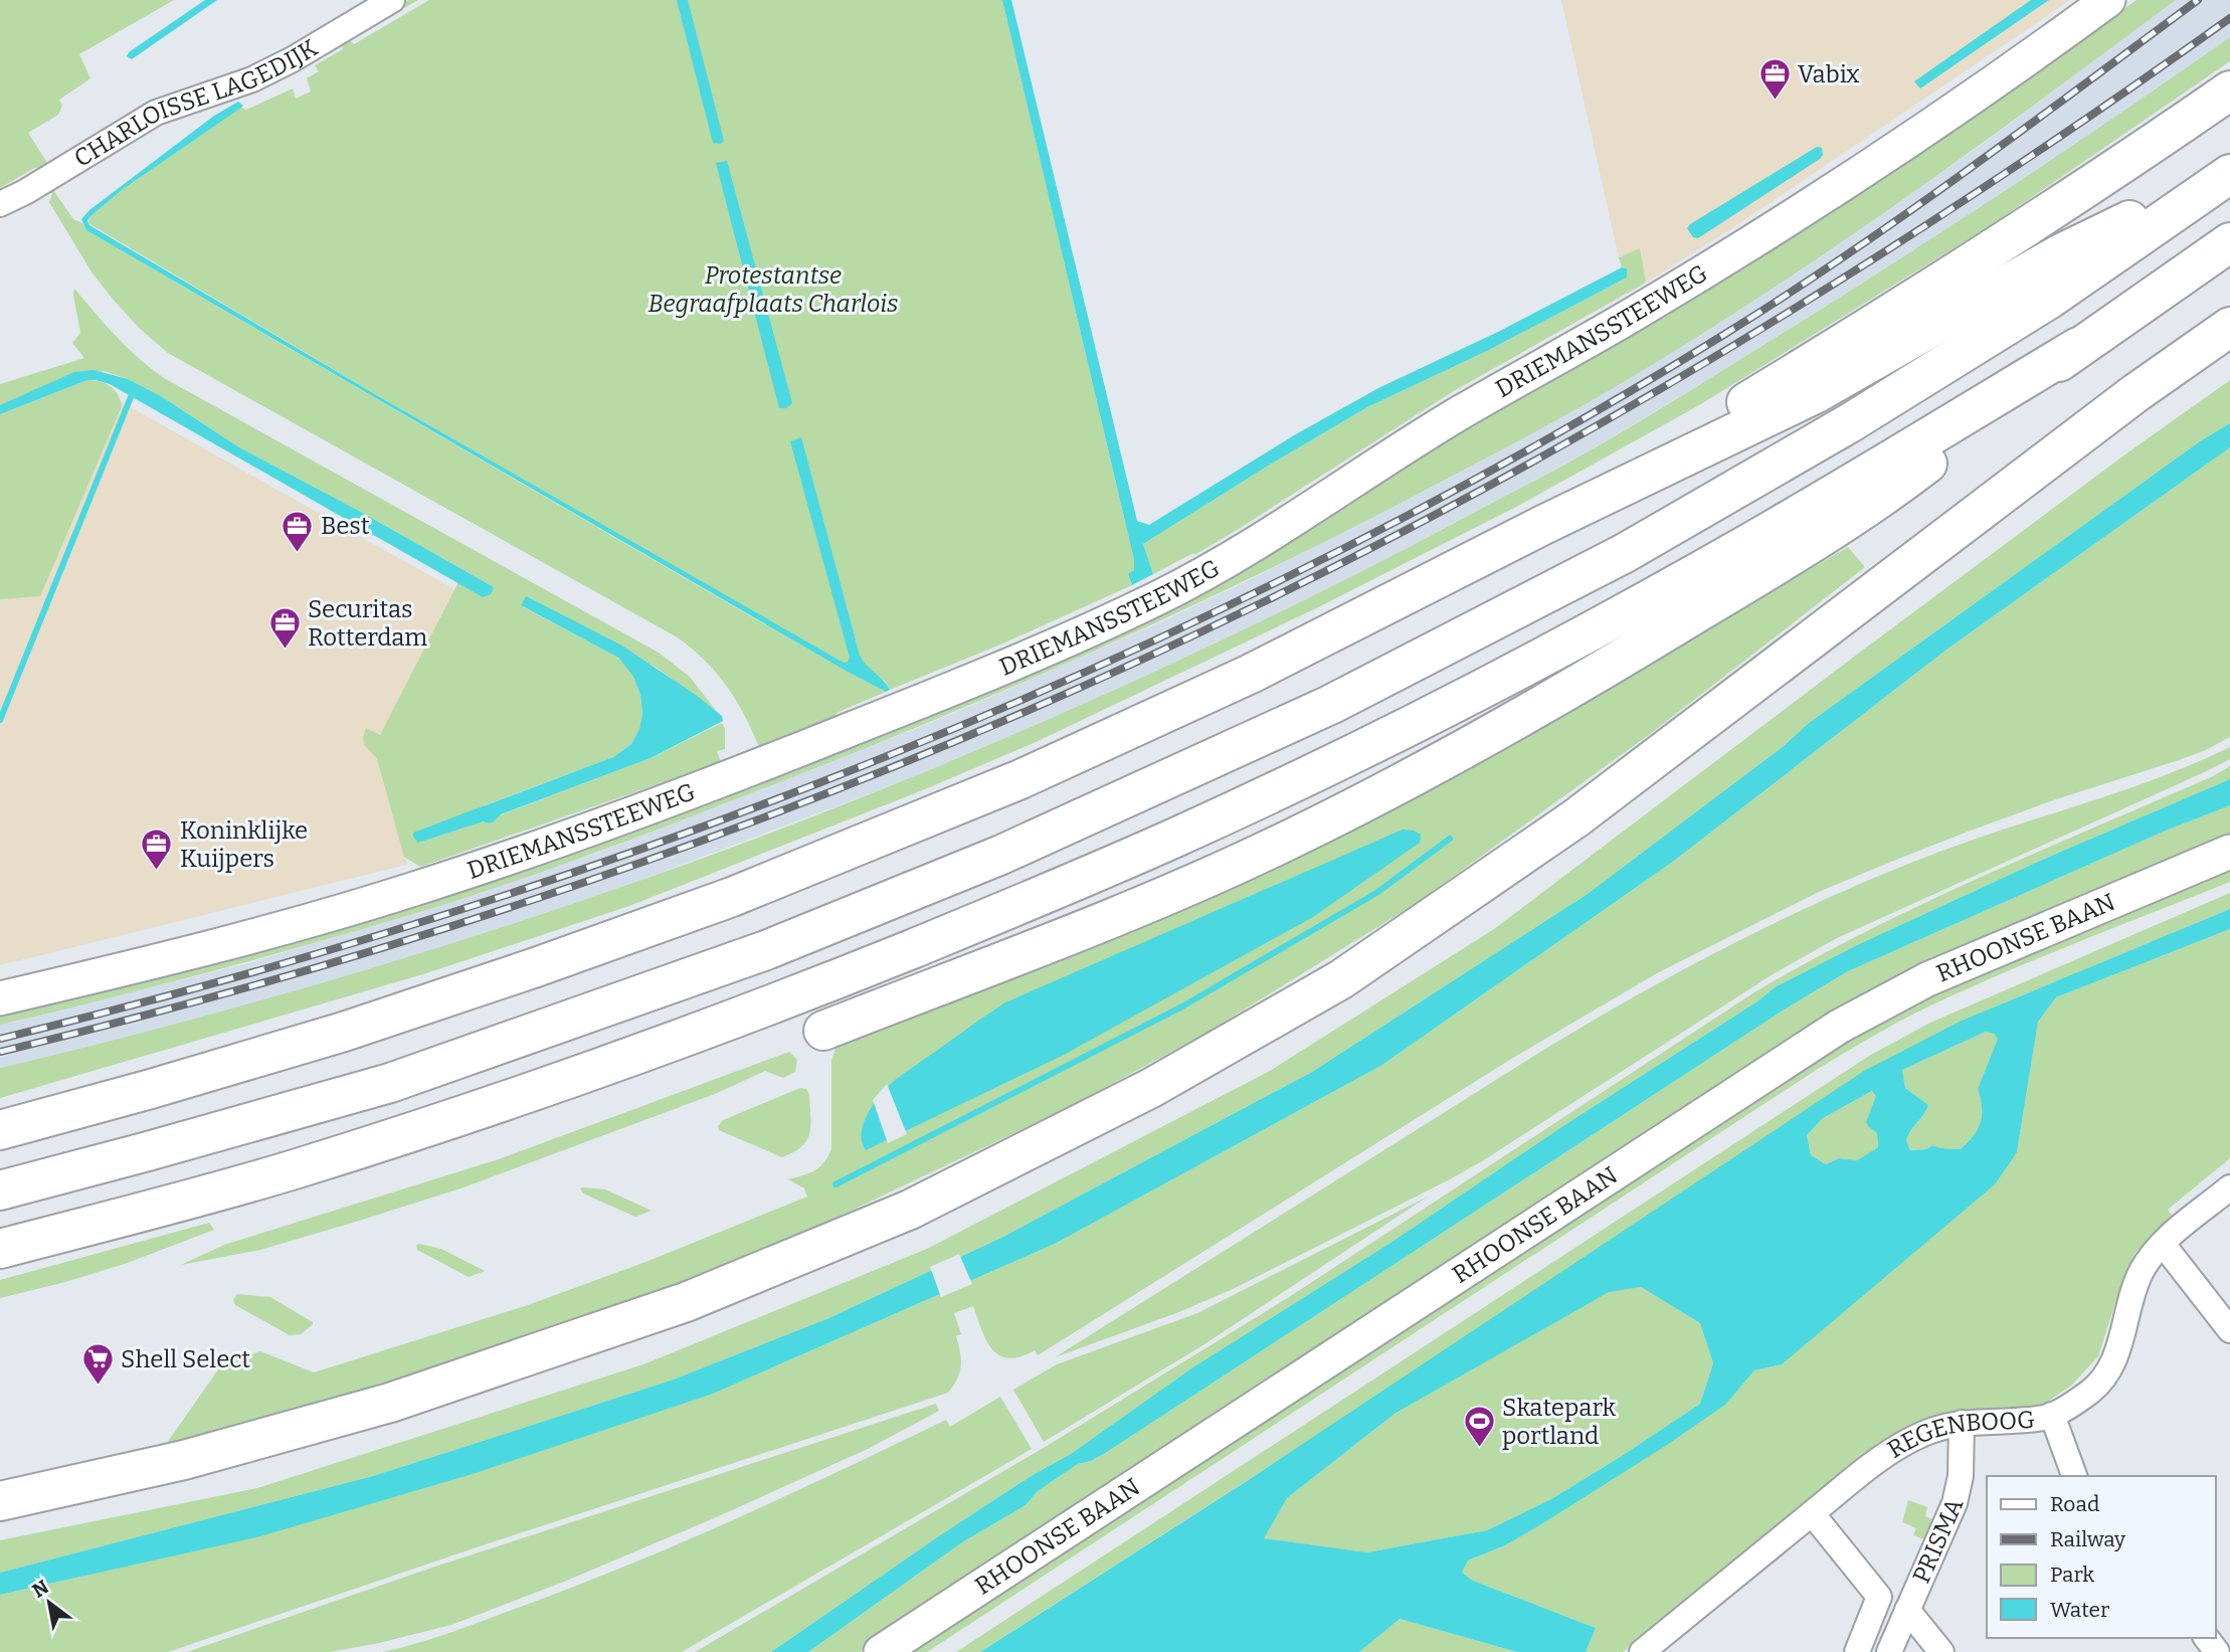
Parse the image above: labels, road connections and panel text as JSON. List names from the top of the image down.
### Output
{
  "streets": {
    "main road": ["DRIEMANSSTEEWEG", "RHOONSE BAAN"],
    "street": ["CHARLOISSE LAGEDIJK", "REGENBOOG", "PRISMA"]
  },
  "crossings": [
    ["REGENBOOG", "PRISMA"]
  ],
  "parks": ["Protestantse Begraafplaats Charlois"],
  "places": {
    "office": [
      "Vabix",
      "Best",
      "Securitas Rotterdam",
      "Koninklijke Kuijpers"
    ],
    "supermarket": ["Shell Select"],
    "sports": ["Skatepark portland"]
  },
  "legend": [
    "Road",
    "Railway",
    "Park",
    "Water"
  ],
  "north": "top left"
}
